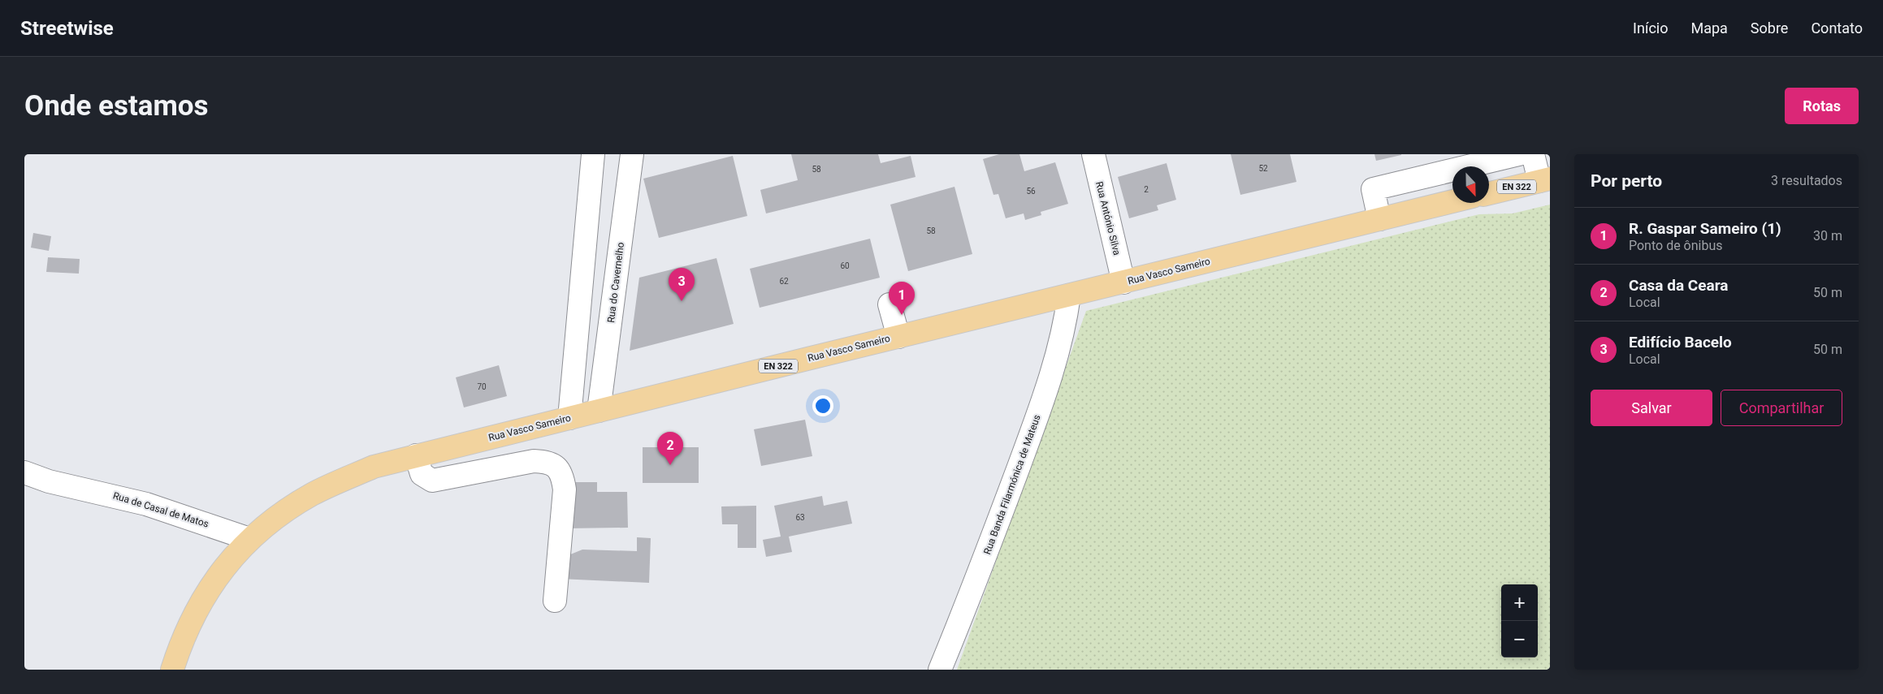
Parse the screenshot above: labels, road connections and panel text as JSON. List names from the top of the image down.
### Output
{
  "streets": {
    "main road": ["EN 322", "Rua Vasco Sameiro"],
    "street": [
      "Rua António Silva",
      "Rua do Cavernelho",
      "Rua Banda Filarmónica de Mateus",
      "Rua de Casal de Matos"
    ]
  },
  "crossings": [
    ["Rua António Silva", "Rua Vasco Sameiro"],
    ["Rua Vasco Sameiro", "Rua do Cavernelho"],
    ["Rua Vasco Sameiro", "Rua Banda Filarmónica de Mateus"],
    ["Rua Vasco Sameiro", "Rua de Casal de Matos"]
  ],
  "house_numbers": [
    "52",
    "58",
    "2",
    "56",
    "58",
    "60",
    "62",
    "70",
    "63"
  ],
  "north": "bottom",
  "page": {
    "header": "Streetwise",
    "nav": [
      "Início",
      "Mapa",
      "Sobre",
      "Contato"
    ],
    "buttons": [
      "Rotas",
      ["Salvar", "Compartilhar"]
    ],
    "title": "Onde estamos",
    "heading": ["Por perto", "3 resultados"],
    "list": [
      {
        "mark": "1",
        "name": "R. Gaspar Sameiro (1)",
        "note": "Ponto de ônibus",
        "value": "30 m"
      },
      {
        "mark": "2",
        "name": "Casa da Ceara",
        "note": "Local",
        "value": "50 m"
      },
      {
        "mark": "3",
        "name": "Edifício Bacelo",
        "note": "Local",
        "value": "50 m"
      }
    ],
    "pins": ["3", "1", "2"],
    "map_buttons": ["+", "−"]
  }
}
